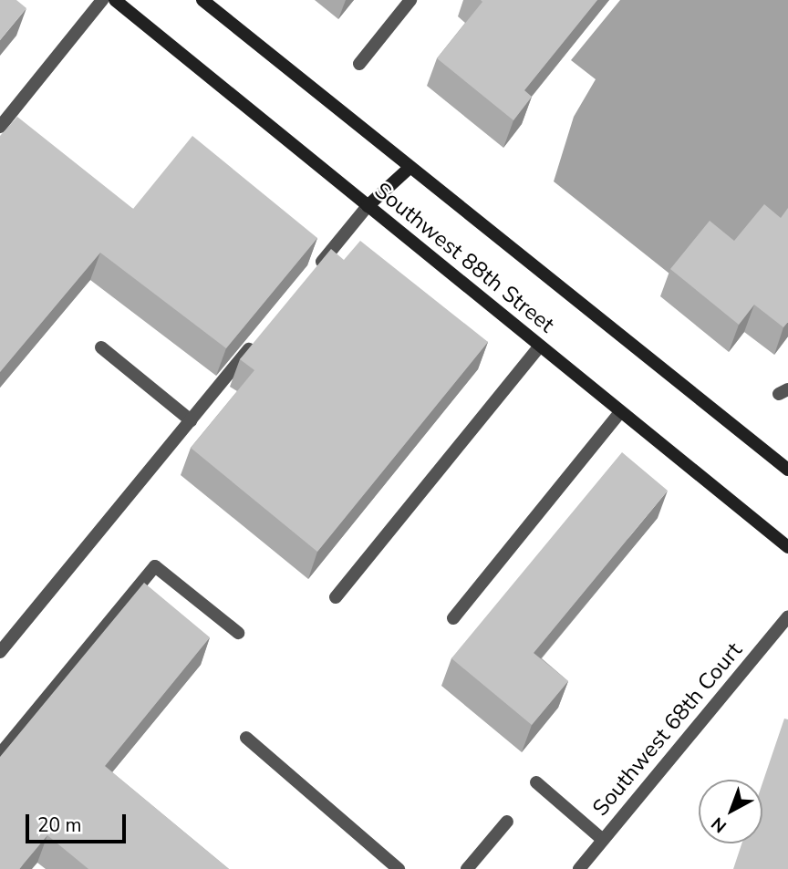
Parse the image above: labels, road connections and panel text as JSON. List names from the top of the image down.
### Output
{
  "streets": {
    "street": ["Southwest 88th Street", "Southwest 68th Court"]
  },
  "scale_bar": "20 m",
  "north": "bottom left"
}
